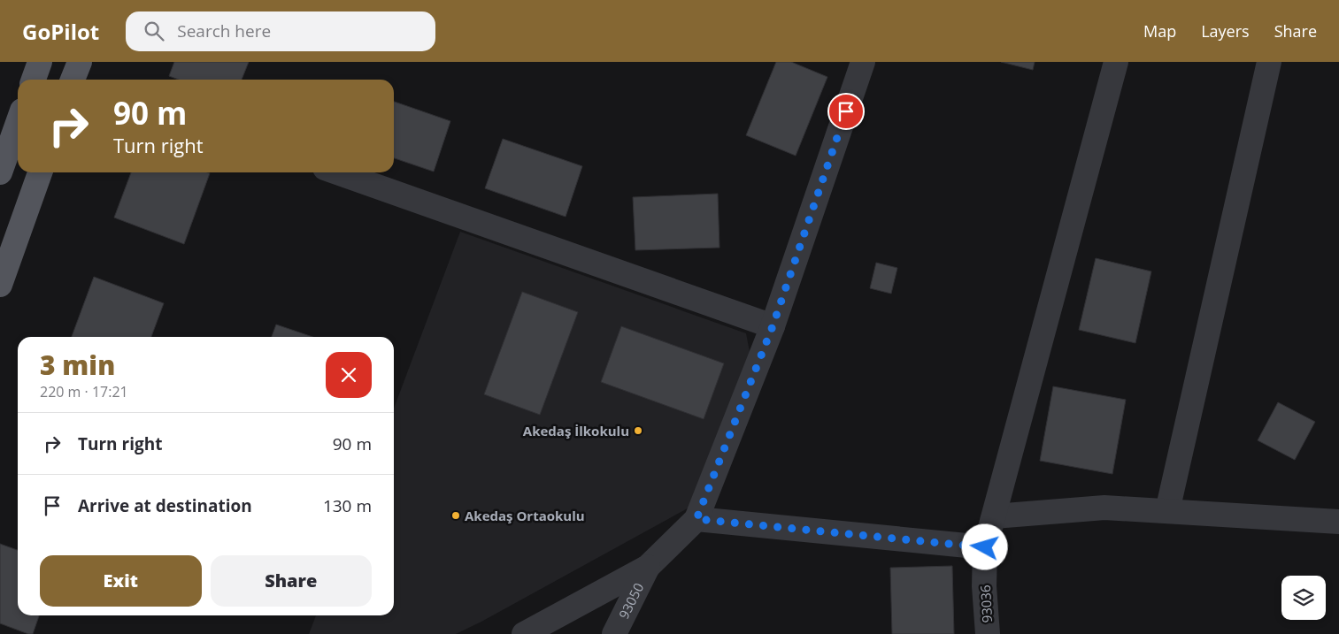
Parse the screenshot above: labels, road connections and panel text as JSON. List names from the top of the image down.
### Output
{
  "streets": {
    "street": ["93050", "93036"]
  },
  "places": ["Akedaş İlkokulu", "Akedaş Ortaokulu"],
  "page": {
    "header": "GoPilot",
    "search": "Search here",
    "nav": ["Map", "Layers", "Share"],
    "turn": ["90 m", "Turn right"],
    "heading": ["3 min", "220 m · 17:21"],
    "list": [
      {
        "name": "Turn right",
        "value": "90 m"
      },
      {
        "name": "Arrive at destination",
        "value": "130 m"
      }
    ],
    "buttons": ["Exit", "Share"]
  }
}
